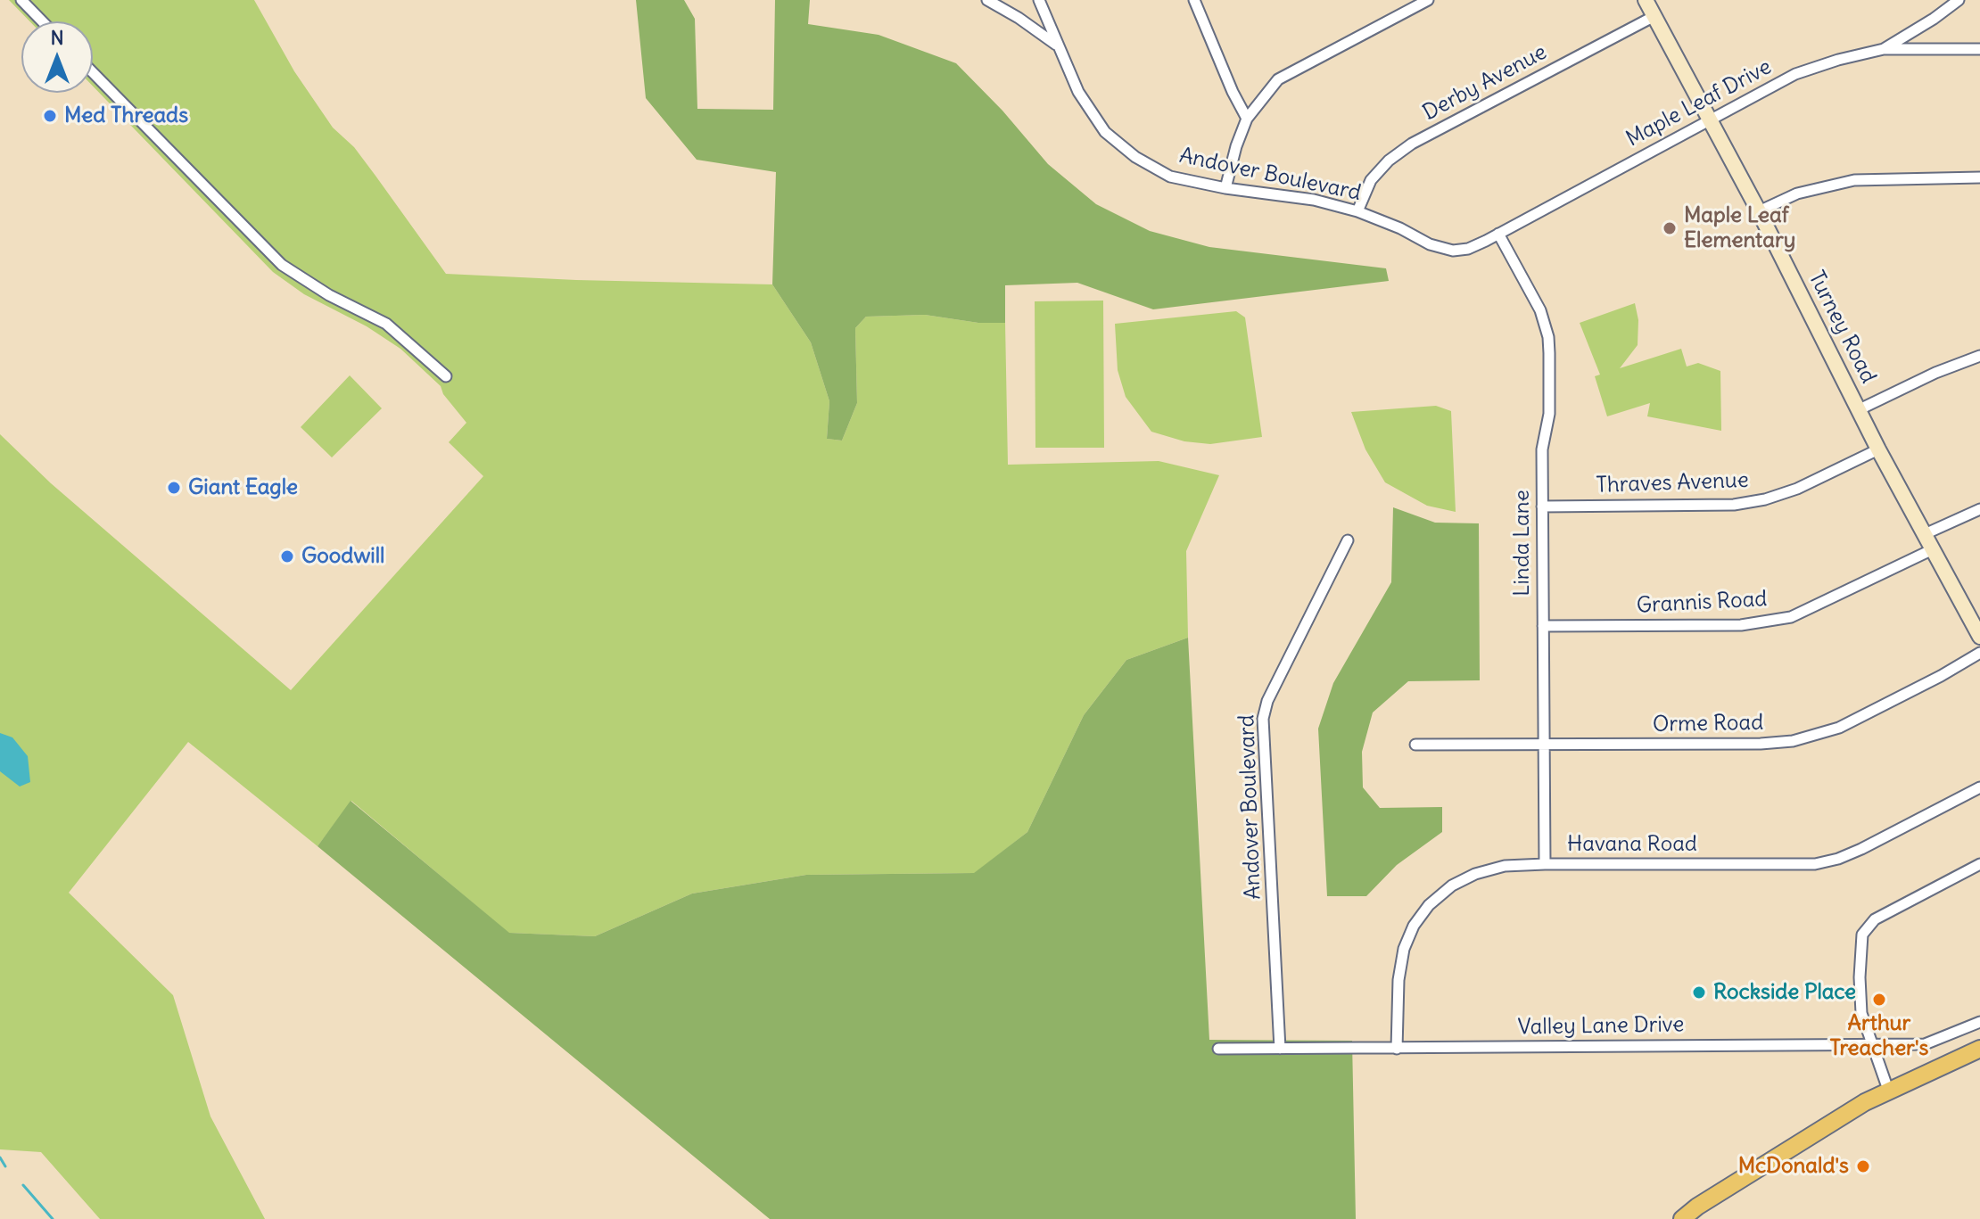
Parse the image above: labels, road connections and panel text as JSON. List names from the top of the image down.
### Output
{
  "streets": {
    "main road": ["Turney Road"],
    "street": [
      "Derby Avenue",
      "Maple Leaf Drive",
      "Andover Boulevard",
      "Thraves Avenue",
      "Linda Lane",
      "Grannis Road",
      "Orme Road",
      "Havana Road",
      "Valley Lane Drive"
    ]
  },
  "crossings": [
    ["Derby Avenue", "Andover Boulevard"],
    ["Derby Avenue", "Turney Road"],
    ["Maple Leaf Drive", "Andover Boulevard"],
    ["Maple Leaf Drive", "Turney Road"],
    ["Maple Leaf Drive", "Linda Lane"],
    ["Andover Boulevard", "Valley Lane Drive"],
    ["Turney Road", "Thraves Avenue"],
    ["Turney Road", "Grannis Road"],
    ["Thraves Avenue", "Linda Lane"],
    ["Linda Lane", "Grannis Road"],
    ["Linda Lane", "Orme Road"],
    ["Linda Lane", "Havana Road"],
    ["Havana Road", "Valley Lane Drive"]
  ],
  "places": [
    "Med Threads",
    "Maple Leaf Elementary",
    "Giant Eagle",
    "Goodwill",
    "Rockside Place",
    "Arthur Treacher's",
    "McDonald's"
  ],
  "north": "top"
}
